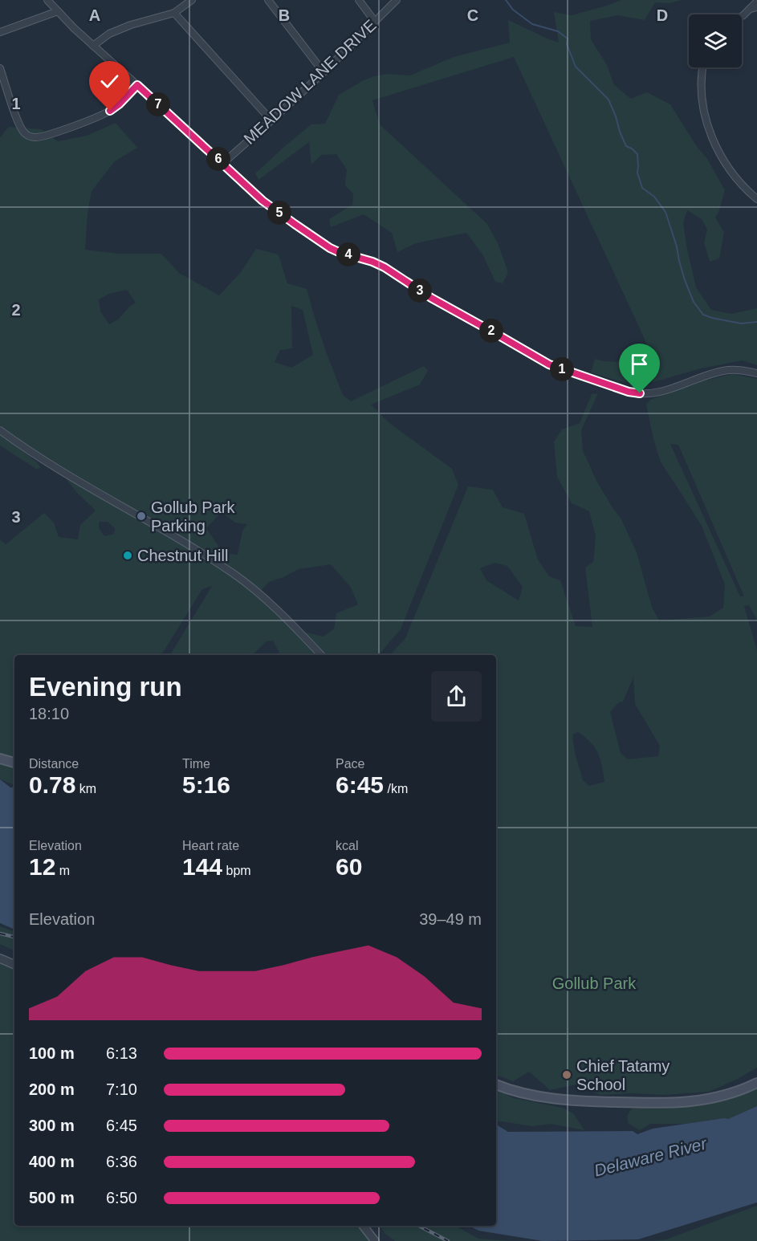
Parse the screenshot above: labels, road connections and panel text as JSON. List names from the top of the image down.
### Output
{
  "streets": {
    "street": ["MEADOW LANE DRIVE"]
  },
  "water": ["Delaware River"],
  "parks": ["Gollub Park"],
  "places": ["Gollub Park Parking", "Chestnut Hill", "Chief Tatamy School"],
  "page": {
    "pins": [
      "7",
      "6",
      "5",
      "4",
      "3",
      "2",
      "1"
    ],
    "heading": ["Evening run", "18:10"],
    "stats": [
      ["Distance", "0.78 km"],
      ["Time", "5:16"],
      ["Pace", "6:45 /km"],
      ["Elevation", "12 m"],
      ["Heart rate", "144 bpm"],
      ["kcal", "60"]
    ],
    "chart": ["Elevation", "39–49 m"],
    "list": [
      {
        "name": "100 m",
        "note": "6:13"
      },
      {
        "name": "200 m",
        "note": "7:10"
      },
      {
        "name": "300 m",
        "note": "6:45"
      },
      {
        "name": "400 m",
        "note": "6:36"
      },
      {
        "name": "500 m",
        "note": "6:50"
      }
    ]
  },
  "grid": {
    "columns": [
      "A",
      "B",
      "C",
      "D"
    ],
    "rows": ["1", "2", "3"]
  }
}
